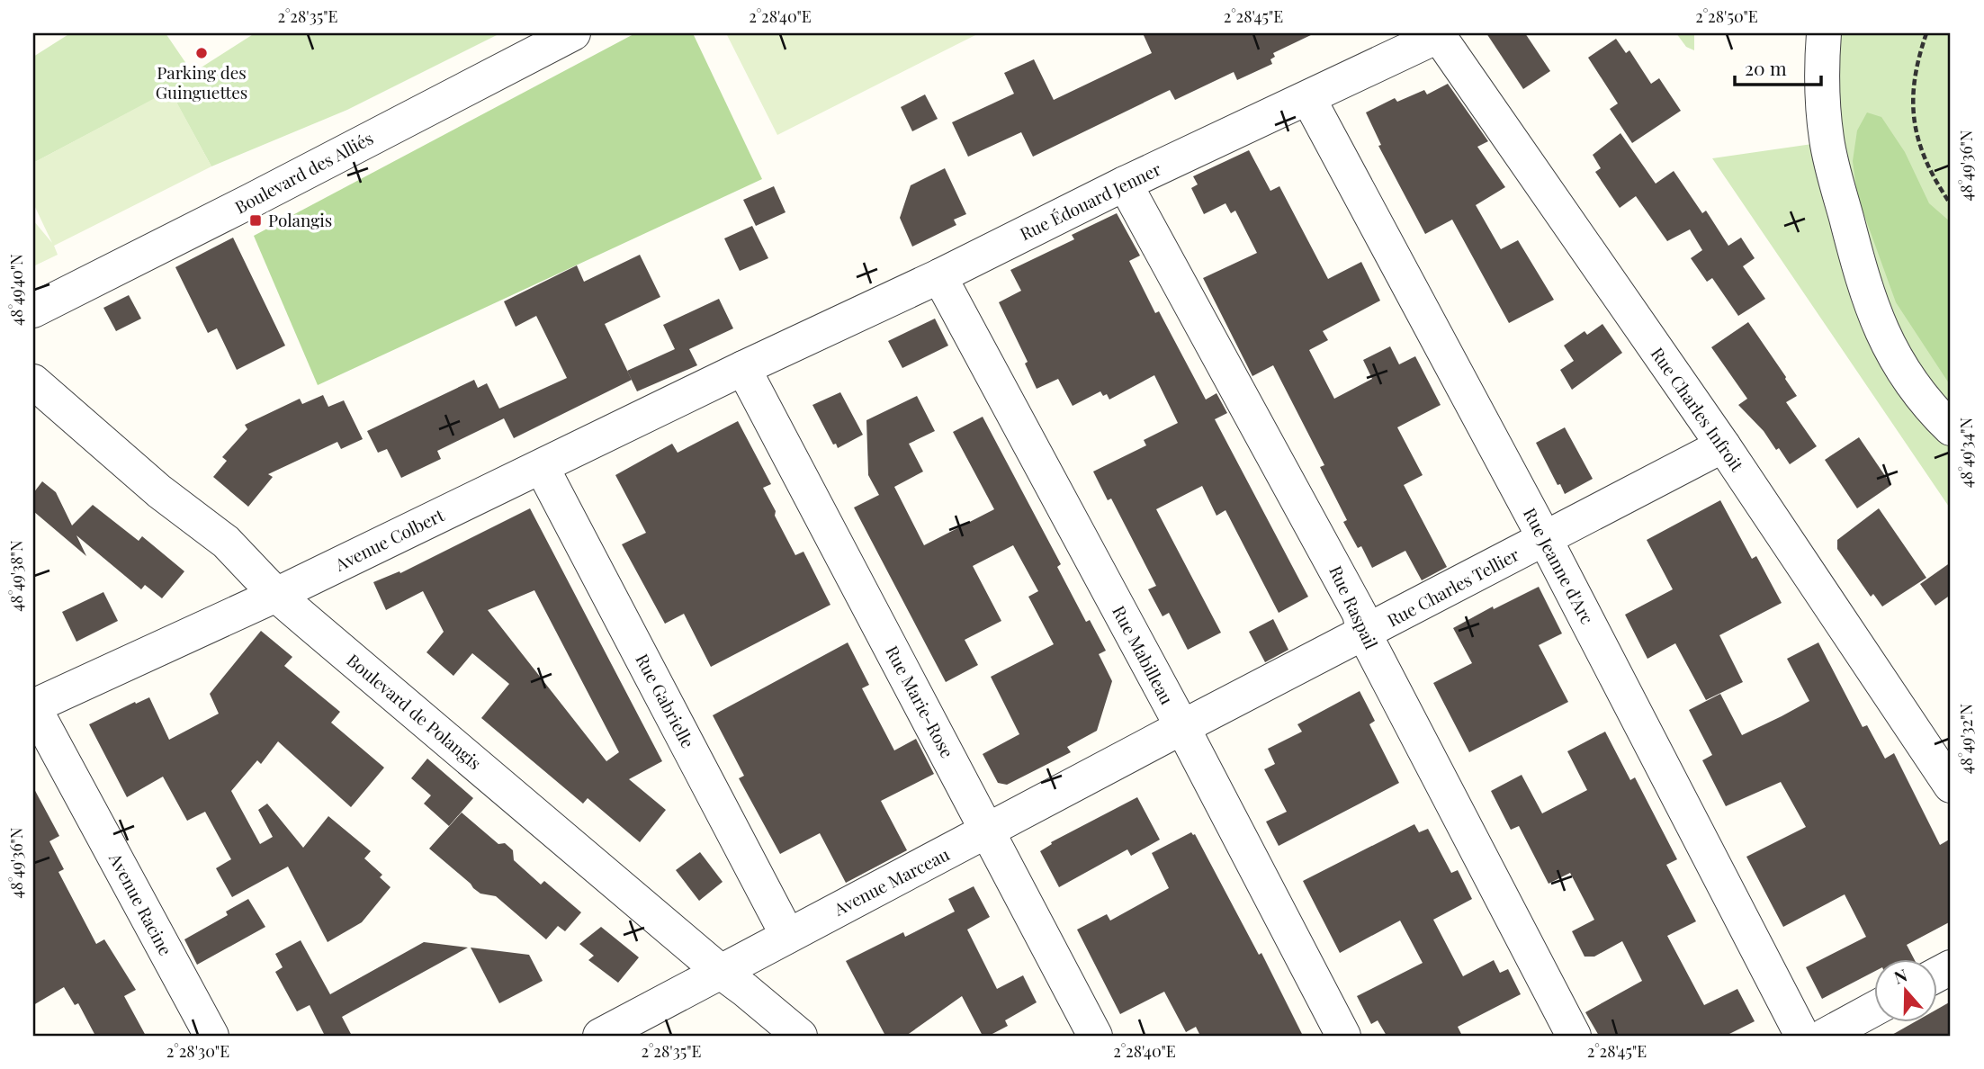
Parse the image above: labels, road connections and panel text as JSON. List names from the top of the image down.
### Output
{
  "streets": {
    "street": [
      "Boulevard des Alliés",
      "Rue Édouard Jenner",
      "Rue Charles Infroit",
      "Avenue Colbert",
      "Rue Jeanne d'Arc",
      "Rue Charles Tellier",
      "Rue Raspail",
      "Rue Mabilleau",
      "Rue Gabrielle",
      "Rue Marie-Rose",
      "Boulevard de Polangis",
      "Avenue Marceau",
      "Avenue Racine"
    ]
  },
  "crossings": [
    ["Rue Édouard Jenner", "Rue Charles Infroit"],
    ["Rue Édouard Jenner", "Avenue Colbert"],
    ["Rue Édouard Jenner", "Rue Jeanne d'Arc"],
    ["Rue Édouard Jenner", "Rue Raspail"],
    ["Rue Édouard Jenner", "Rue Mabilleau"],
    ["Rue Édouard Jenner", "Rue Marie-Rose"],
    ["Rue Charles Infroit", "Rue Charles Tellier"],
    ["Avenue Colbert", "Rue Gabrielle"],
    ["Avenue Colbert", "Rue Marie-Rose"],
    ["Avenue Colbert", "Boulevard de Polangis"],
    ["Avenue Colbert", "Avenue Racine"],
    ["Rue Jeanne d'Arc", "Rue Charles Tellier"],
    ["Rue Charles Tellier", "Rue Raspail"],
    ["Rue Charles Tellier", "Rue Mabilleau"],
    ["Rue Charles Tellier", "Avenue Marceau"],
    ["Rue Mabilleau", "Avenue Marceau"],
    ["Rue Gabrielle", "Avenue Marceau"],
    ["Rue Marie-Rose", "Avenue Marceau"],
    ["Boulevard de Polangis", "Avenue Marceau"]
  ],
  "places": {
    "other": ["Parking des Guinguettes"],
    "transit": ["Polangis"]
  },
  "scale_bar": "20 m",
  "north": "top",
  "coordinates": [
    "2°28'35\"E",
    "2°28'40\"E",
    "2°28'45\"E",
    "2°28'50\"E",
    "48°49'36\"N",
    "48°49'40\"N",
    "48°49'34\"N",
    "48°49'38\"N",
    "48°49'32\"N",
    "2°28'30\"E"
  ]
}
